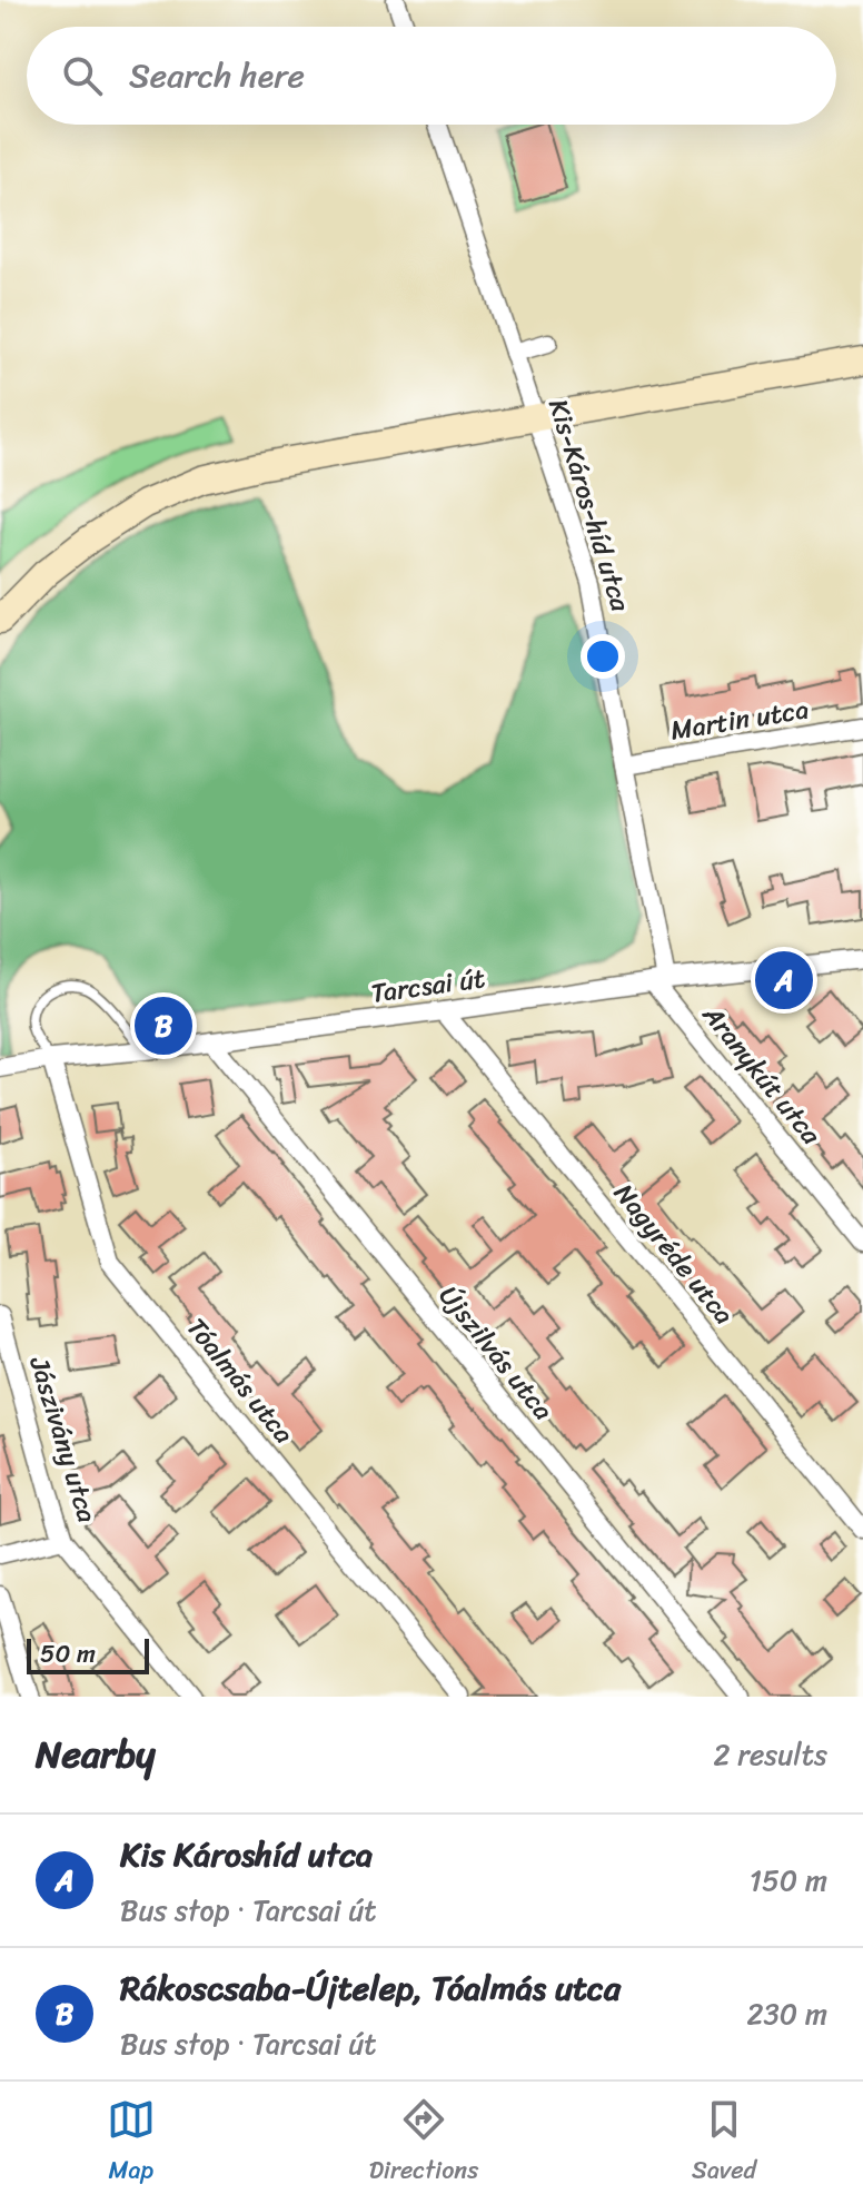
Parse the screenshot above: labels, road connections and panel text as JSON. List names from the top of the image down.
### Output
{
  "streets": {
    "street": [
      "Kis-Káros-híd utca",
      "Martin utca",
      "Tarcsai út",
      "Aranykút utca",
      "Nagyréde utca",
      "Újszilvás utca",
      "Tóalmás utca",
      "Jászivány utca"
    ]
  },
  "crossings": [
    ["Kis-Káros-híd utca", "Martin utca"],
    ["Kis-Káros-híd utca", "Tarcsai út"],
    ["Kis-Káros-híd utca", "Aranykút utca"],
    ["Tarcsai út", "Aranykút utca"],
    ["Tarcsai út", "Nagyréde utca"],
    ["Tarcsai út", "Újszilvás utca"],
    ["Tarcsai út", "Tóalmás utca"]
  ],
  "scale_bar": "50 m",
  "page": {
    "search": "Search here",
    "pins": ["A", "B"],
    "scale": "50 m",
    "heading": ["Nearby", "2 results"],
    "list": [
      {
        "mark": "A",
        "name": "Kis Károshíd utca",
        "note": "Bus stop · Tarcsai út",
        "value": "150 m"
      },
      {
        "mark": "B",
        "name": "Rákoscsaba-Újtelep, Tóalmás utca",
        "note": "Bus stop · Tarcsai út",
        "value": "230 m"
      }
    ],
    "nav": ["Map", "Directions", "Saved"]
  }
}
